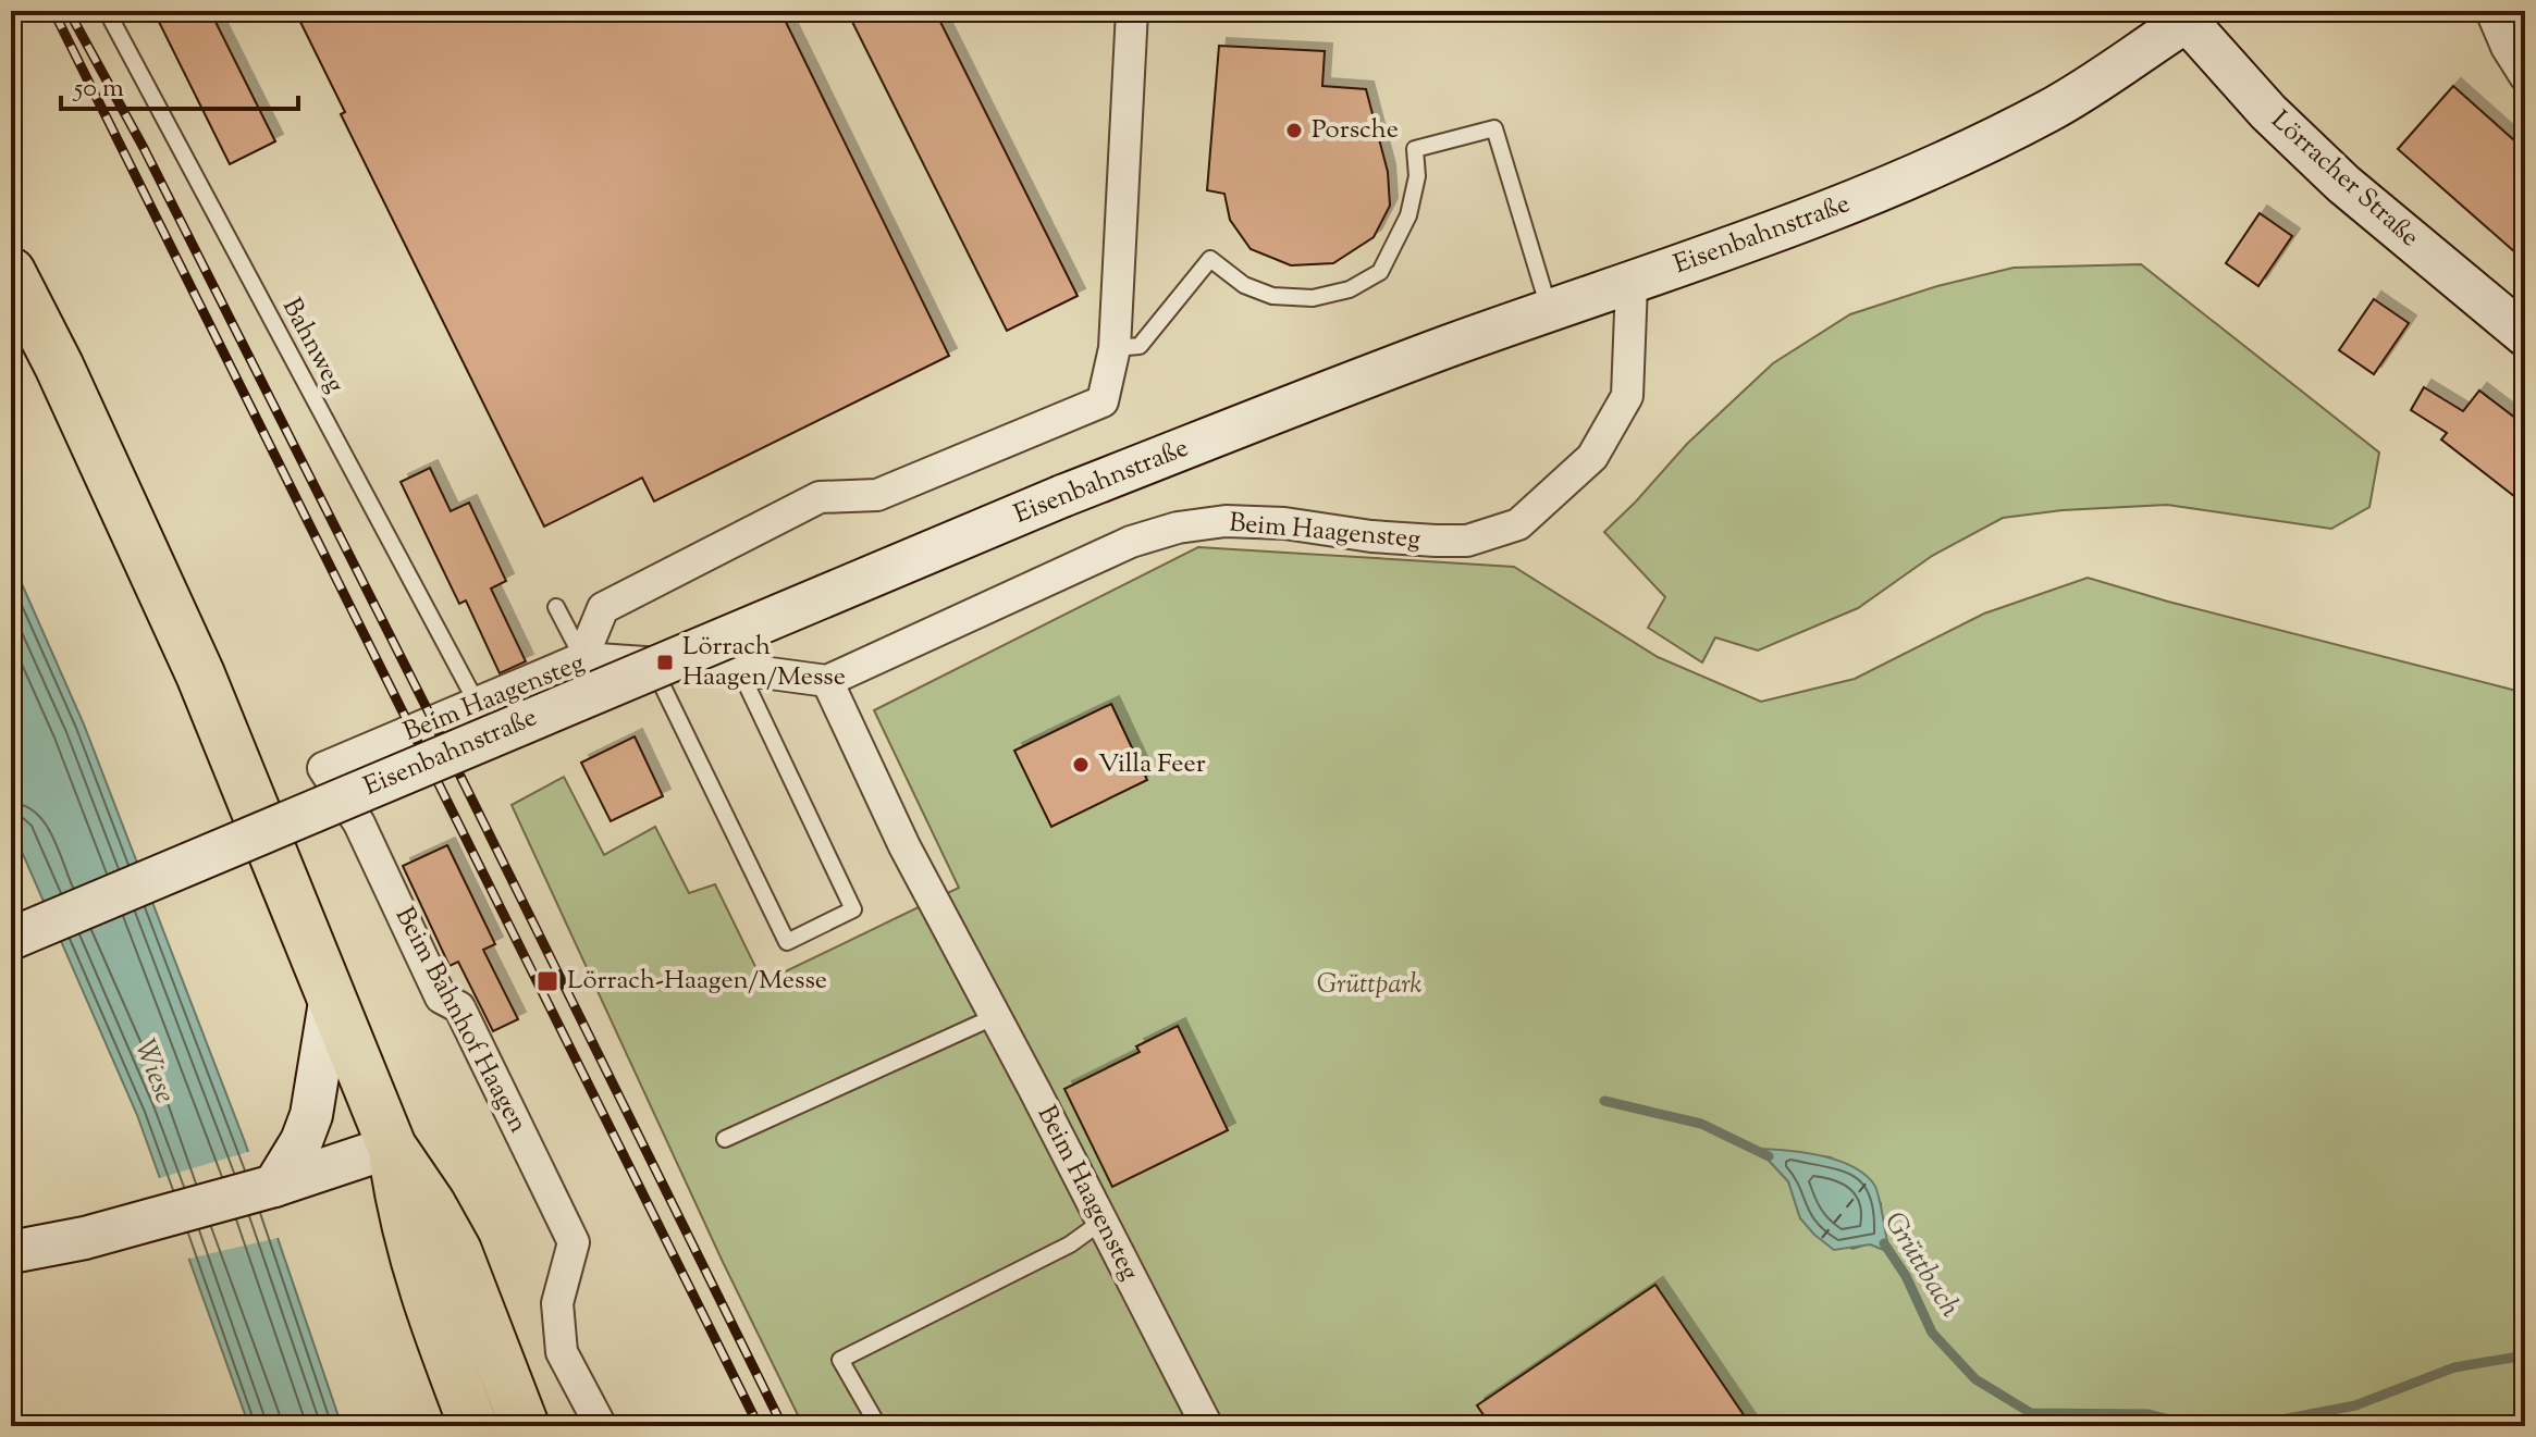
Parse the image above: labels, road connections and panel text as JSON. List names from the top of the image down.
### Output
{
  "streets": {
    "street": [
      "Lörracher Straße",
      "Eisenbahnstraße",
      "Beim Haagensteg",
      "Beim Bahnhof Haagen"
    ],
    "lane": ["Bahnweg"]
  },
  "crossings": [
    ["Lörracher Straße", "Eisenbahnstraße"],
    ["Eisenbahnstraße", "Beim Haagensteg"],
    ["Bahnweg", "Beim Haagensteg"],
    ["Beim Haagensteg", "Beim Bahnhof Haagen"]
  ],
  "water": ["Wiese", "Grüttbach"],
  "parks": ["Grüttpark"],
  "places": {
    "other": ["Porsche", "Villa Feer"],
    "transit": ["Lörrach Haagen/Messe", "Lörrach-Haagen/Messe"]
  },
  "scale_bar": "50 m"
}
